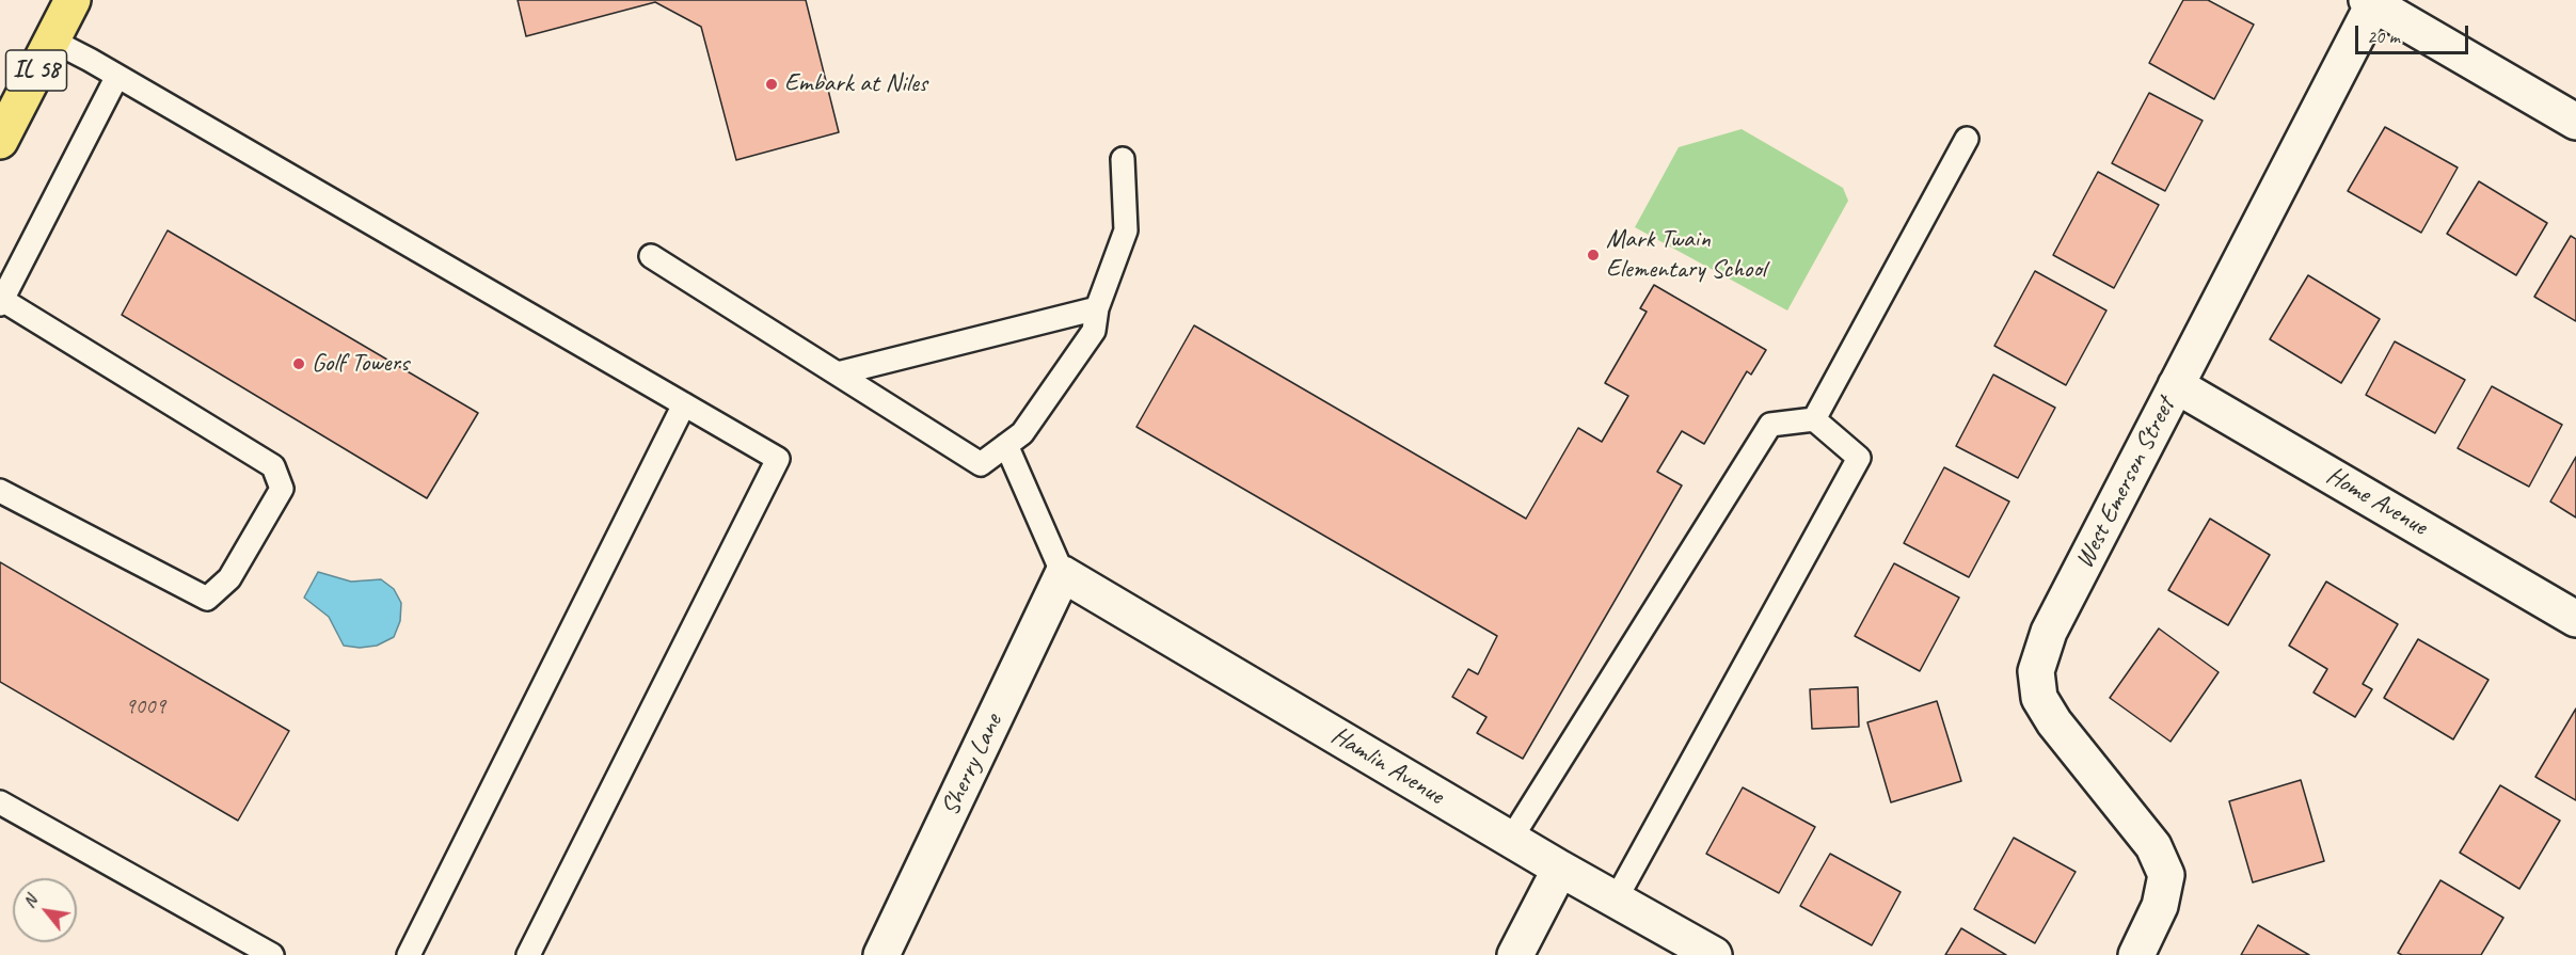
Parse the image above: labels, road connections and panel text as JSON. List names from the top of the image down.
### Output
{
  "streets": {
    "main road": ["IL 58"],
    "street": [
      "West Emerson Street",
      "Home Avenue",
      "Sherry Lane",
      "Hamlin Avenue"
    ]
  },
  "crossings": [
    ["West Emerson Street", "Home Avenue"],
    ["Sherry Lane", "Hamlin Avenue"]
  ],
  "places": ["Embark at Niles", "Mark Twain Elementary School", "Golf Towers"],
  "house_numbers": ["9009"],
  "scale_bar": "20 m",
  "north": "top left"
}
